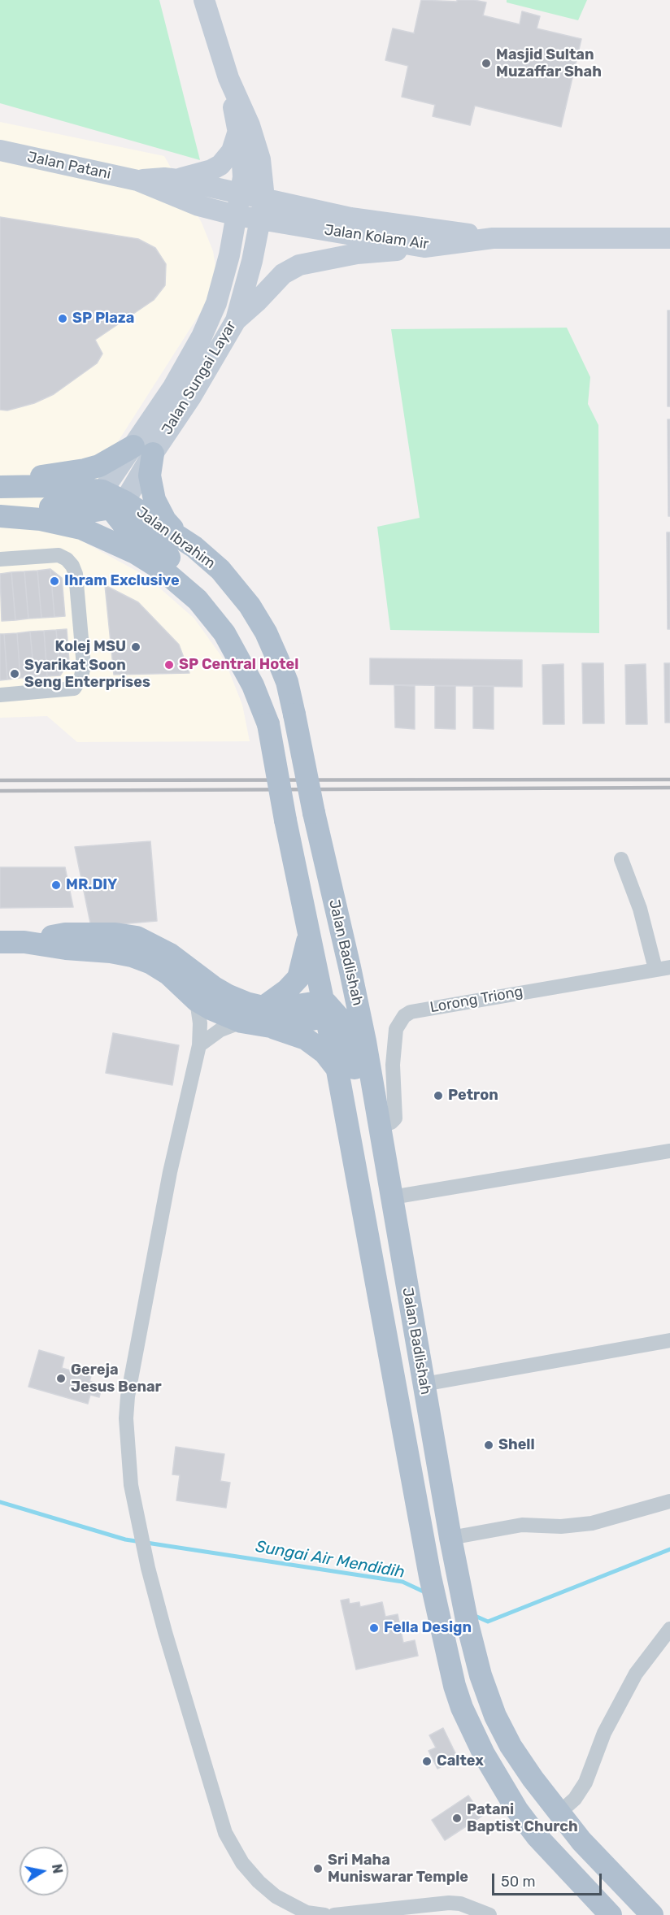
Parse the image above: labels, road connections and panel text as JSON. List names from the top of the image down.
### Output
{
  "streets": {
    "main road": [
      "Jalan Patani",
      "Jalan Kolam Air",
      "Jalan Sungai Layar",
      "Jalan Ibrahim",
      "Jalan Badlishah"
    ],
    "street": ["Lorong Triong"]
  },
  "crossings": [
    ["Jalan Patani", "Jalan Kolam Air"],
    ["Jalan Patani", "Jalan Sungai Layar"],
    ["Jalan Kolam Air", "Jalan Sungai Layar"],
    ["Jalan Sungai Layar", "Jalan Ibrahim"],
    ["Jalan Ibrahim", "Jalan Badlishah"],
    ["Jalan Badlishah", "Lorong Triong"]
  ],
  "water": ["Sungai Air Mendidih"],
  "places": [
    "Masjid Sultan Muzaffar Shah",
    "SP Plaza",
    "Ihram Exclusive",
    "Kolej MSU",
    "SP Central Hotel",
    "Syarikat Soon Seng Enterprises",
    "MR.DIY",
    "Petron",
    "Gereja Jesus Benar",
    "Shell",
    "Fella Design",
    "Caltex",
    "Patani Baptist Church",
    "Sri Maha Muniswarar Temple"
  ],
  "scale_bar": "50 m",
  "north": "right"
}
